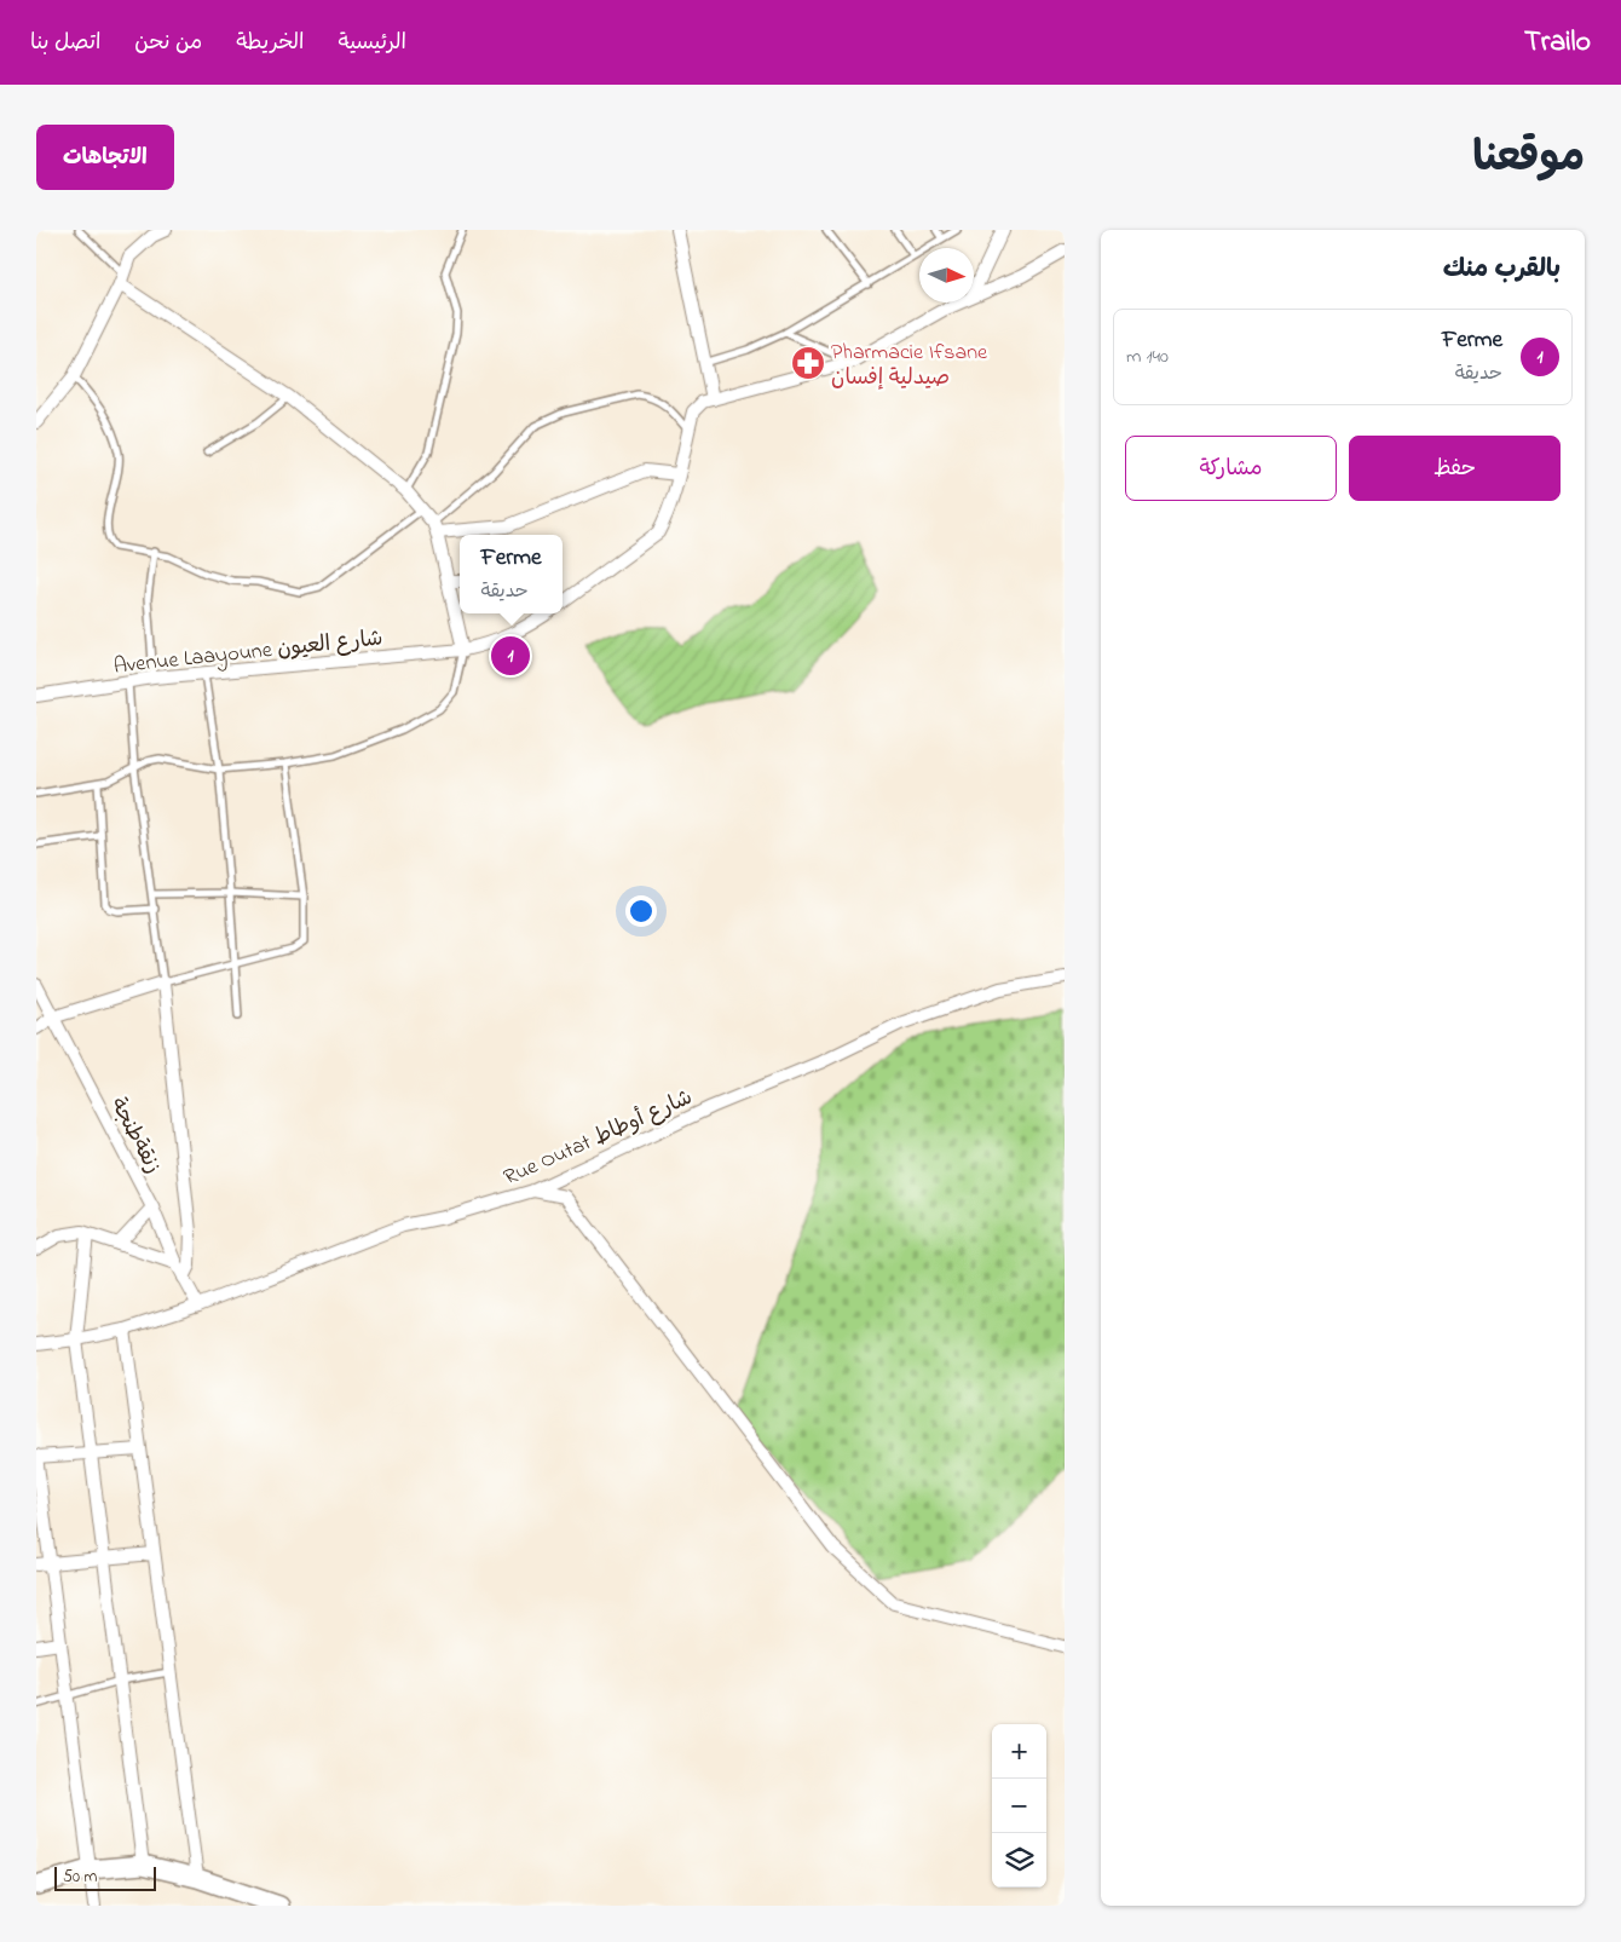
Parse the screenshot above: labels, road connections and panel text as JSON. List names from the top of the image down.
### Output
{
  "streets": {
    "street": ["Avenue Laayoune شارع العيون", "زنقةطنجة", "Rue Outat شارع أوطاط"]
  },
  "crossings": [
    ["زنقةطنجة", "Rue Outat شارع أوطاط"]
  ],
  "places": {
    "pharmacy": ["Pharmacie Ifsane صيدلية إفسان"]
  },
  "scale_bar": "50 m",
  "north": "right",
  "page": {
    "header": "Trailo",
    "nav": [
      "الرئيسية",
      "الخريطة",
      "من نحن",
      "اتصل بنا"
    ],
    "title": "موقعنا",
    "buttons": [
      "الاتجاهات",
      ["حفظ", "مشاركة"]
    ],
    "heading": "بالقرب منك",
    "list": [
      {
        "mark": "1",
        "name": "Ferme",
        "note": "حديقة",
        "value": "140 m"
      }
    ],
    "popup": ["Ferme", "حديقة"],
    "pins": "1",
    "map_buttons": ["+", "−"],
    "scale": "50 m"
  }
}
